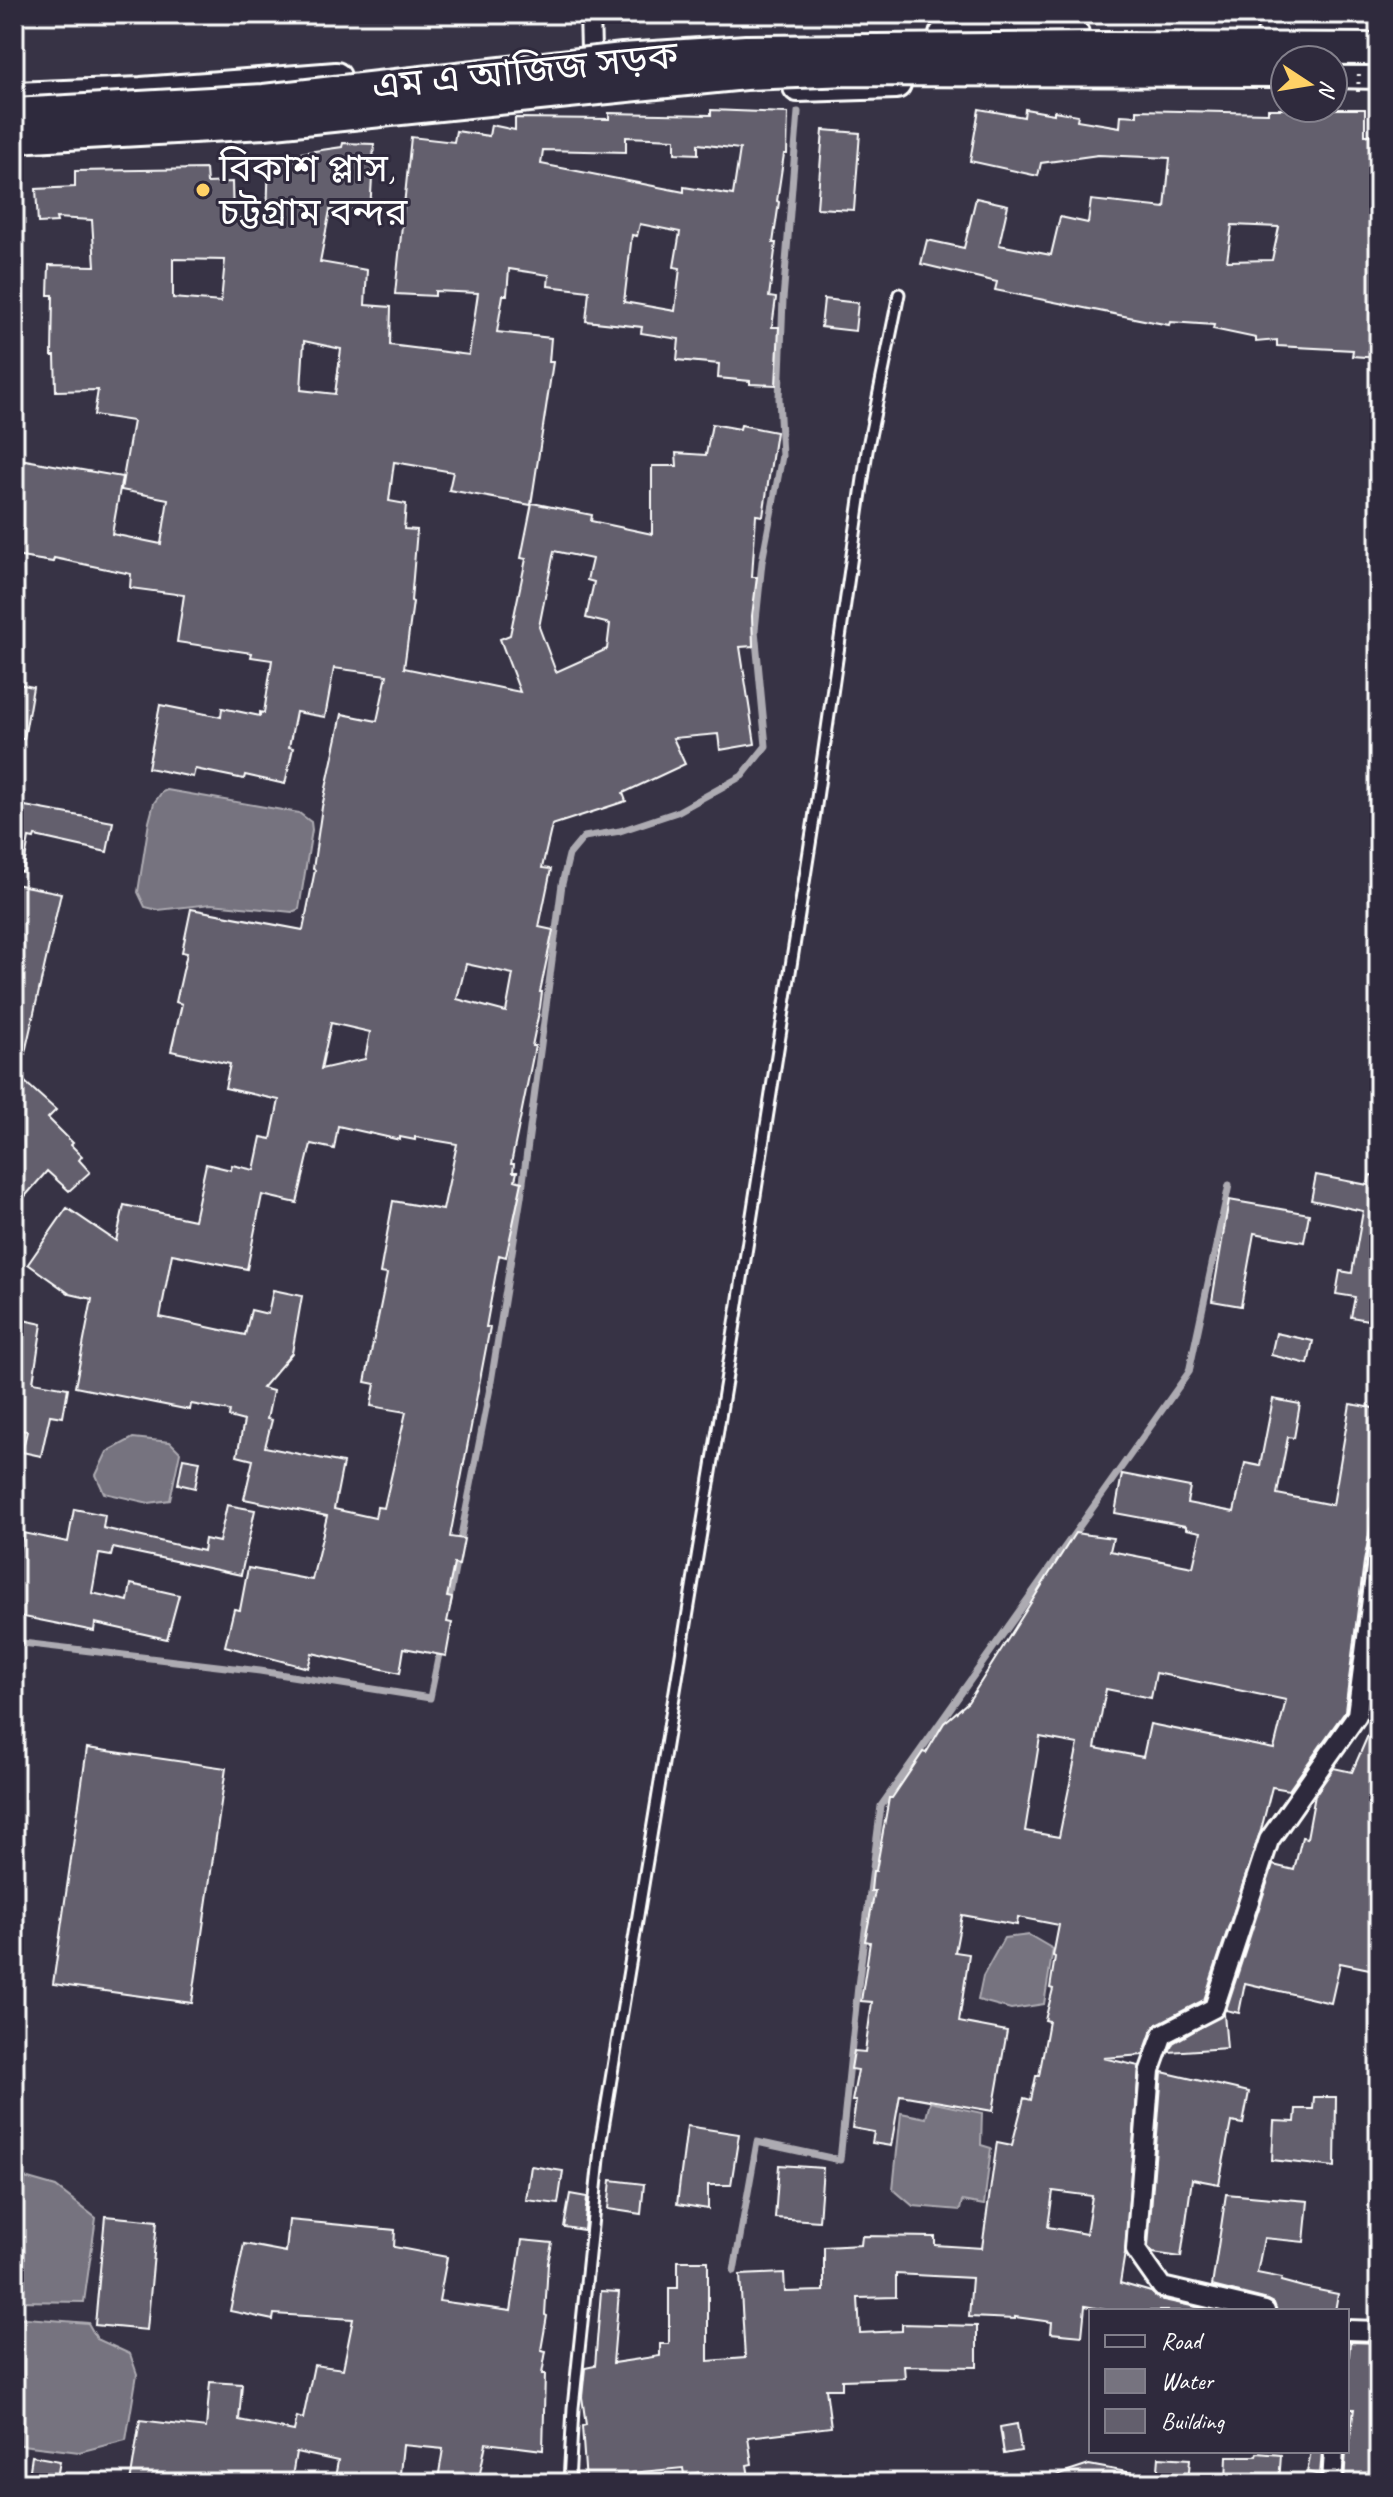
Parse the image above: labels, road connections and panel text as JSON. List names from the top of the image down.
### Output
{
  "streets": {
    "main road": ["এম এ আজিজ সড়ক"]
  },
  "places": ["বিকাশ প্লাস, চট্টগ্রাম বন্দর"],
  "legend": ["Road", "Water", "Building"],
  "north": "right"
}
